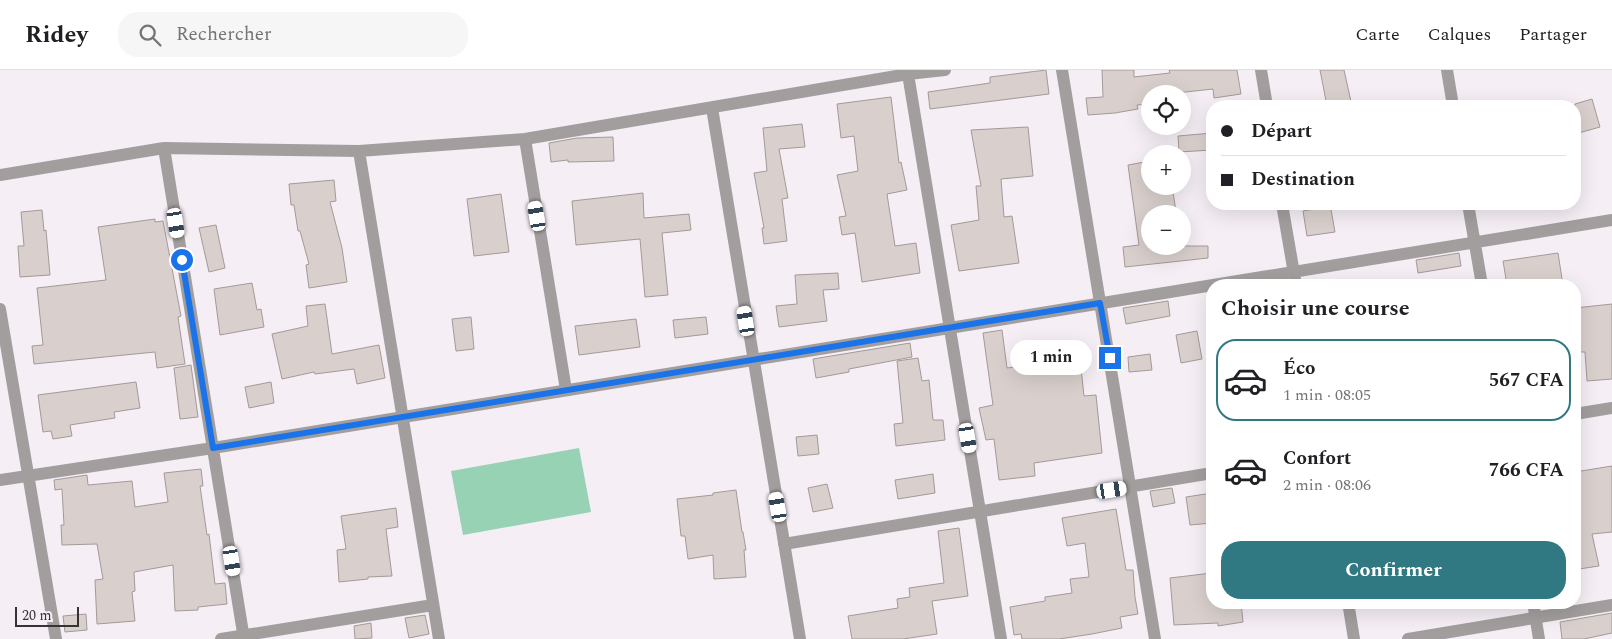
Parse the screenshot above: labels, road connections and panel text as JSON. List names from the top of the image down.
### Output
{
  "scale_bar": "20 m",
  "page": {
    "header": "Ridey",
    "search": "Rechercher",
    "nav": ["Carte", "Calques", "Partager"],
    "map_buttons": ["+", "−"],
    "banner": ["Départ", "Destination"],
    "heading": "Choisir une course",
    "list": [
      {
        "name": "Éco",
        "note": "1 min · 08:05",
        "value": "567 CFA"
      },
      {
        "name": "Confort",
        "note": "2 min · 08:06",
        "value": "766 CFA"
      }
    ],
    "bubble": "1 min",
    "buttons": "Confirmer",
    "scale": "20 m"
  }
}
